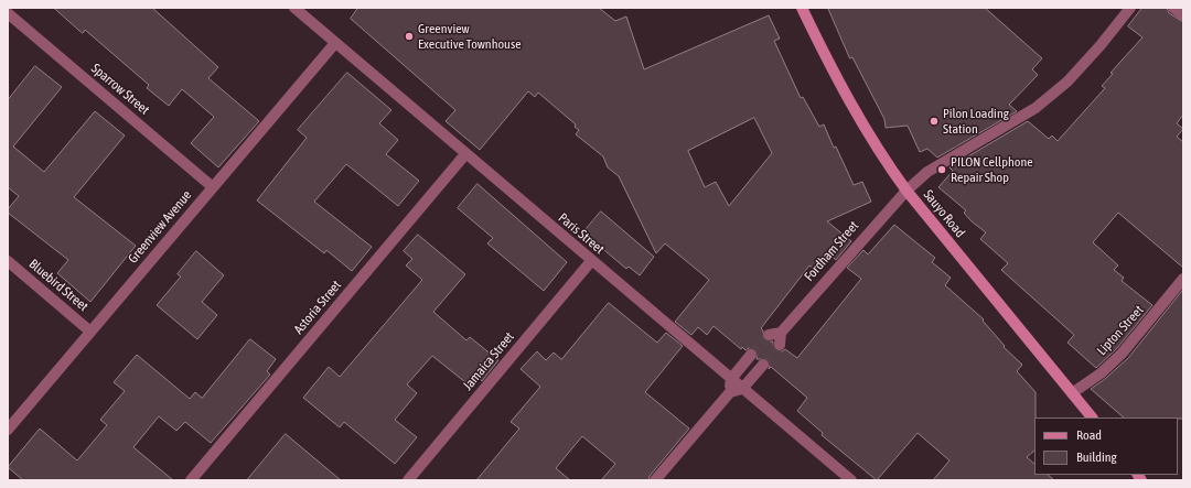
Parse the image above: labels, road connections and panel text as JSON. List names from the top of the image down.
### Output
{
  "streets": {
    "main road": ["Sauyo Road"],
    "street": [
      "Sparrow Street",
      "Greenview Avenue",
      "Paris Street",
      "Fordham Street",
      "Bluebird Street",
      "Astoria Street",
      "Lipton Street",
      "Jamaica Street"
    ]
  },
  "crossings": [
    ["Sparrow Street", "Greenview Avenue"],
    ["Sauyo Road", "Fordham Street"],
    ["Sauyo Road", "Lipton Street"],
    ["Greenview Avenue", "Paris Street"],
    ["Greenview Avenue", "Bluebird Street"],
    ["Paris Street", "Astoria Street"],
    ["Paris Street", "Jamaica Street"]
  ],
  "places": ["Greenview Executive Townhouse", "Pilon Loading Station", "PILON Cellphone Repair Shop"],
  "legend": ["Road", "Building"]
}
